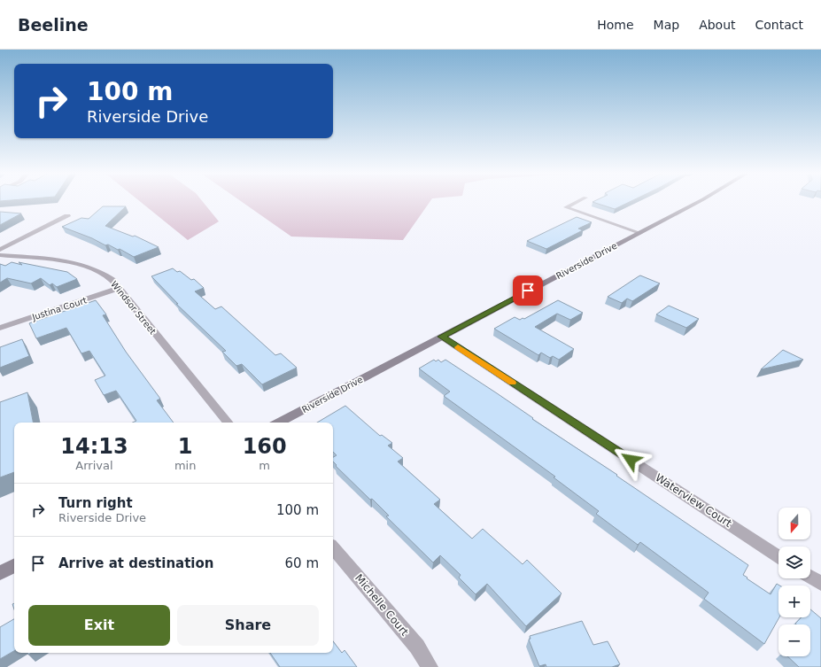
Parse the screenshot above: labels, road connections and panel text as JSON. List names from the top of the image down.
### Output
{
  "streets": {
    "main road": ["Riverside Drive"],
    "street": [
      "Windsor Street",
      "Justina Court",
      "Waterview Court",
      "Michelle Court"
    ]
  },
  "crossings": [
    ["Riverside Drive", "Waterview Court"],
    ["Windsor Street", "Justina Court"]
  ],
  "north": "bottom",
  "page": {
    "header": "Beeline",
    "nav": [
      "Home",
      "Map",
      "About",
      "Contact"
    ],
    "turn": ["100 m", "Riverside Drive"],
    "eta": [
      "14:13",
      "Arrival",
      "1",
      "min",
      "160",
      "m"
    ],
    "list": [
      {
        "name": "Turn right",
        "note": "Riverside Drive",
        "value": "100 m"
      },
      {
        "name": "Arrive at destination",
        "value": "60 m"
      }
    ],
    "map_buttons": ["+", "−"],
    "buttons": ["Exit", "Share"]
  }
}
